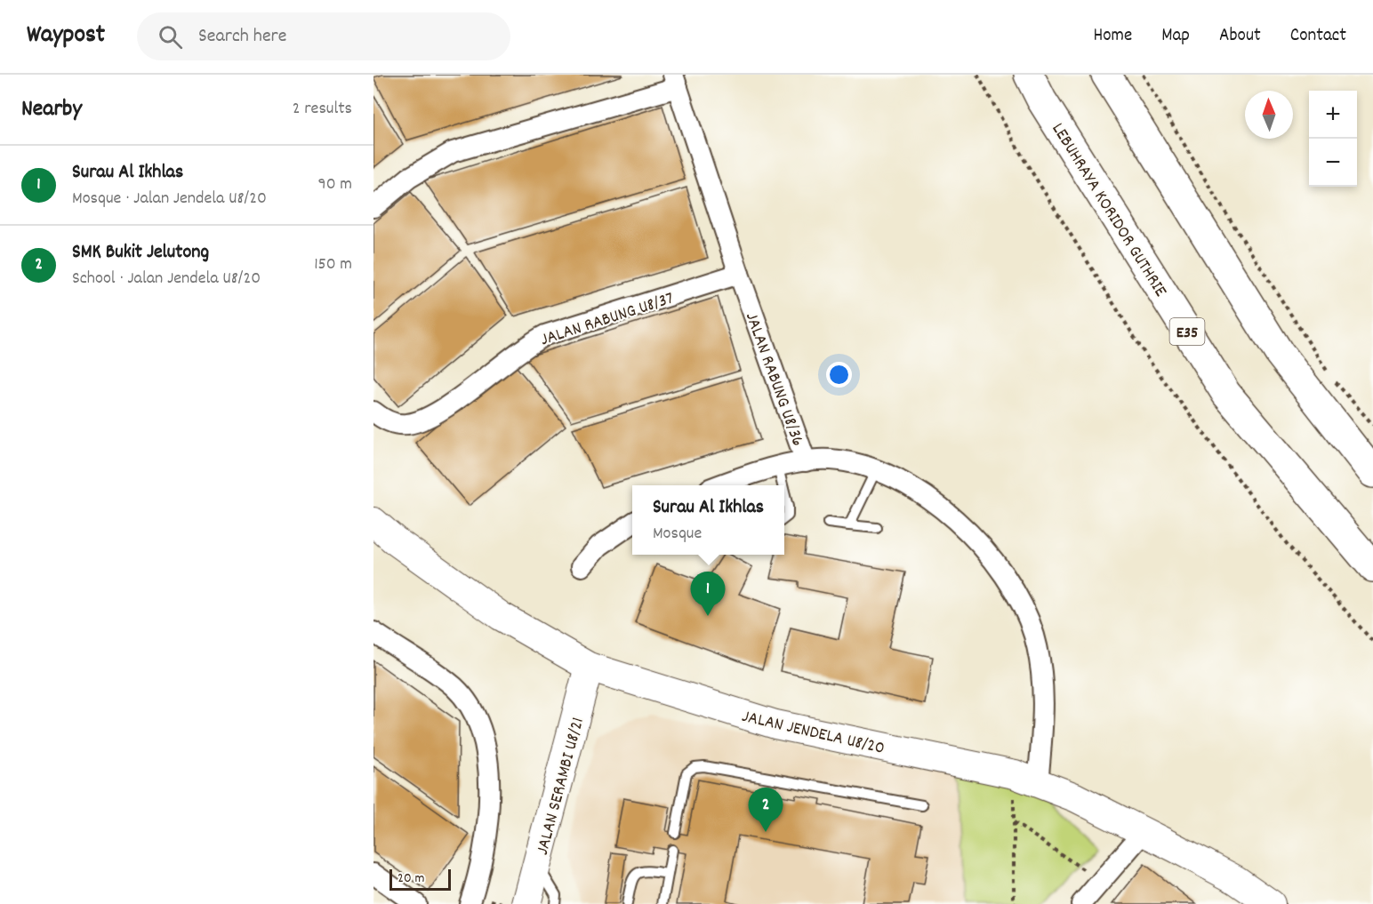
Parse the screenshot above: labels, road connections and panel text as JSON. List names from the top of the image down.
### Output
{
  "streets": {
    "highway": ["LEBUHRAYA KORIDOR GUTHRIE", "E35"],
    "street": [
      "JALAN RABUNG U8/37",
      "JALAN RABUNG U8/36",
      "JALAN JENDELA U8/20",
      "JALAN SERAMBI U8/21"
    ]
  },
  "crossings": [
    ["JALAN RABUNG U8/37", "JALAN RABUNG U8/36"],
    ["JALAN RABUNG U8/36", "JALAN JENDELA U8/20"],
    ["JALAN JENDELA U8/20", "JALAN SERAMBI U8/21"]
  ],
  "scale_bar": "20 m",
  "north": "top",
  "page": {
    "header": "Waypost",
    "search": "Search here",
    "nav": [
      "Home",
      "Map",
      "About",
      "Contact"
    ],
    "heading": ["Nearby", "2 results"],
    "map_buttons": ["+", "−"],
    "list": [
      {
        "mark": "1",
        "name": "Surau Al Ikhlas",
        "note": "Mosque · Jalan Jendela U8/20",
        "value": "90 m"
      },
      {
        "mark": "2",
        "name": "SMK Bukit Jelutong",
        "note": "School · Jalan Jendela U8/20",
        "value": "150 m"
      }
    ],
    "popup": ["Surau Al Ikhlas", "Mosque"],
    "pins": ["1", "2"],
    "scale": "20 m"
  }
}
